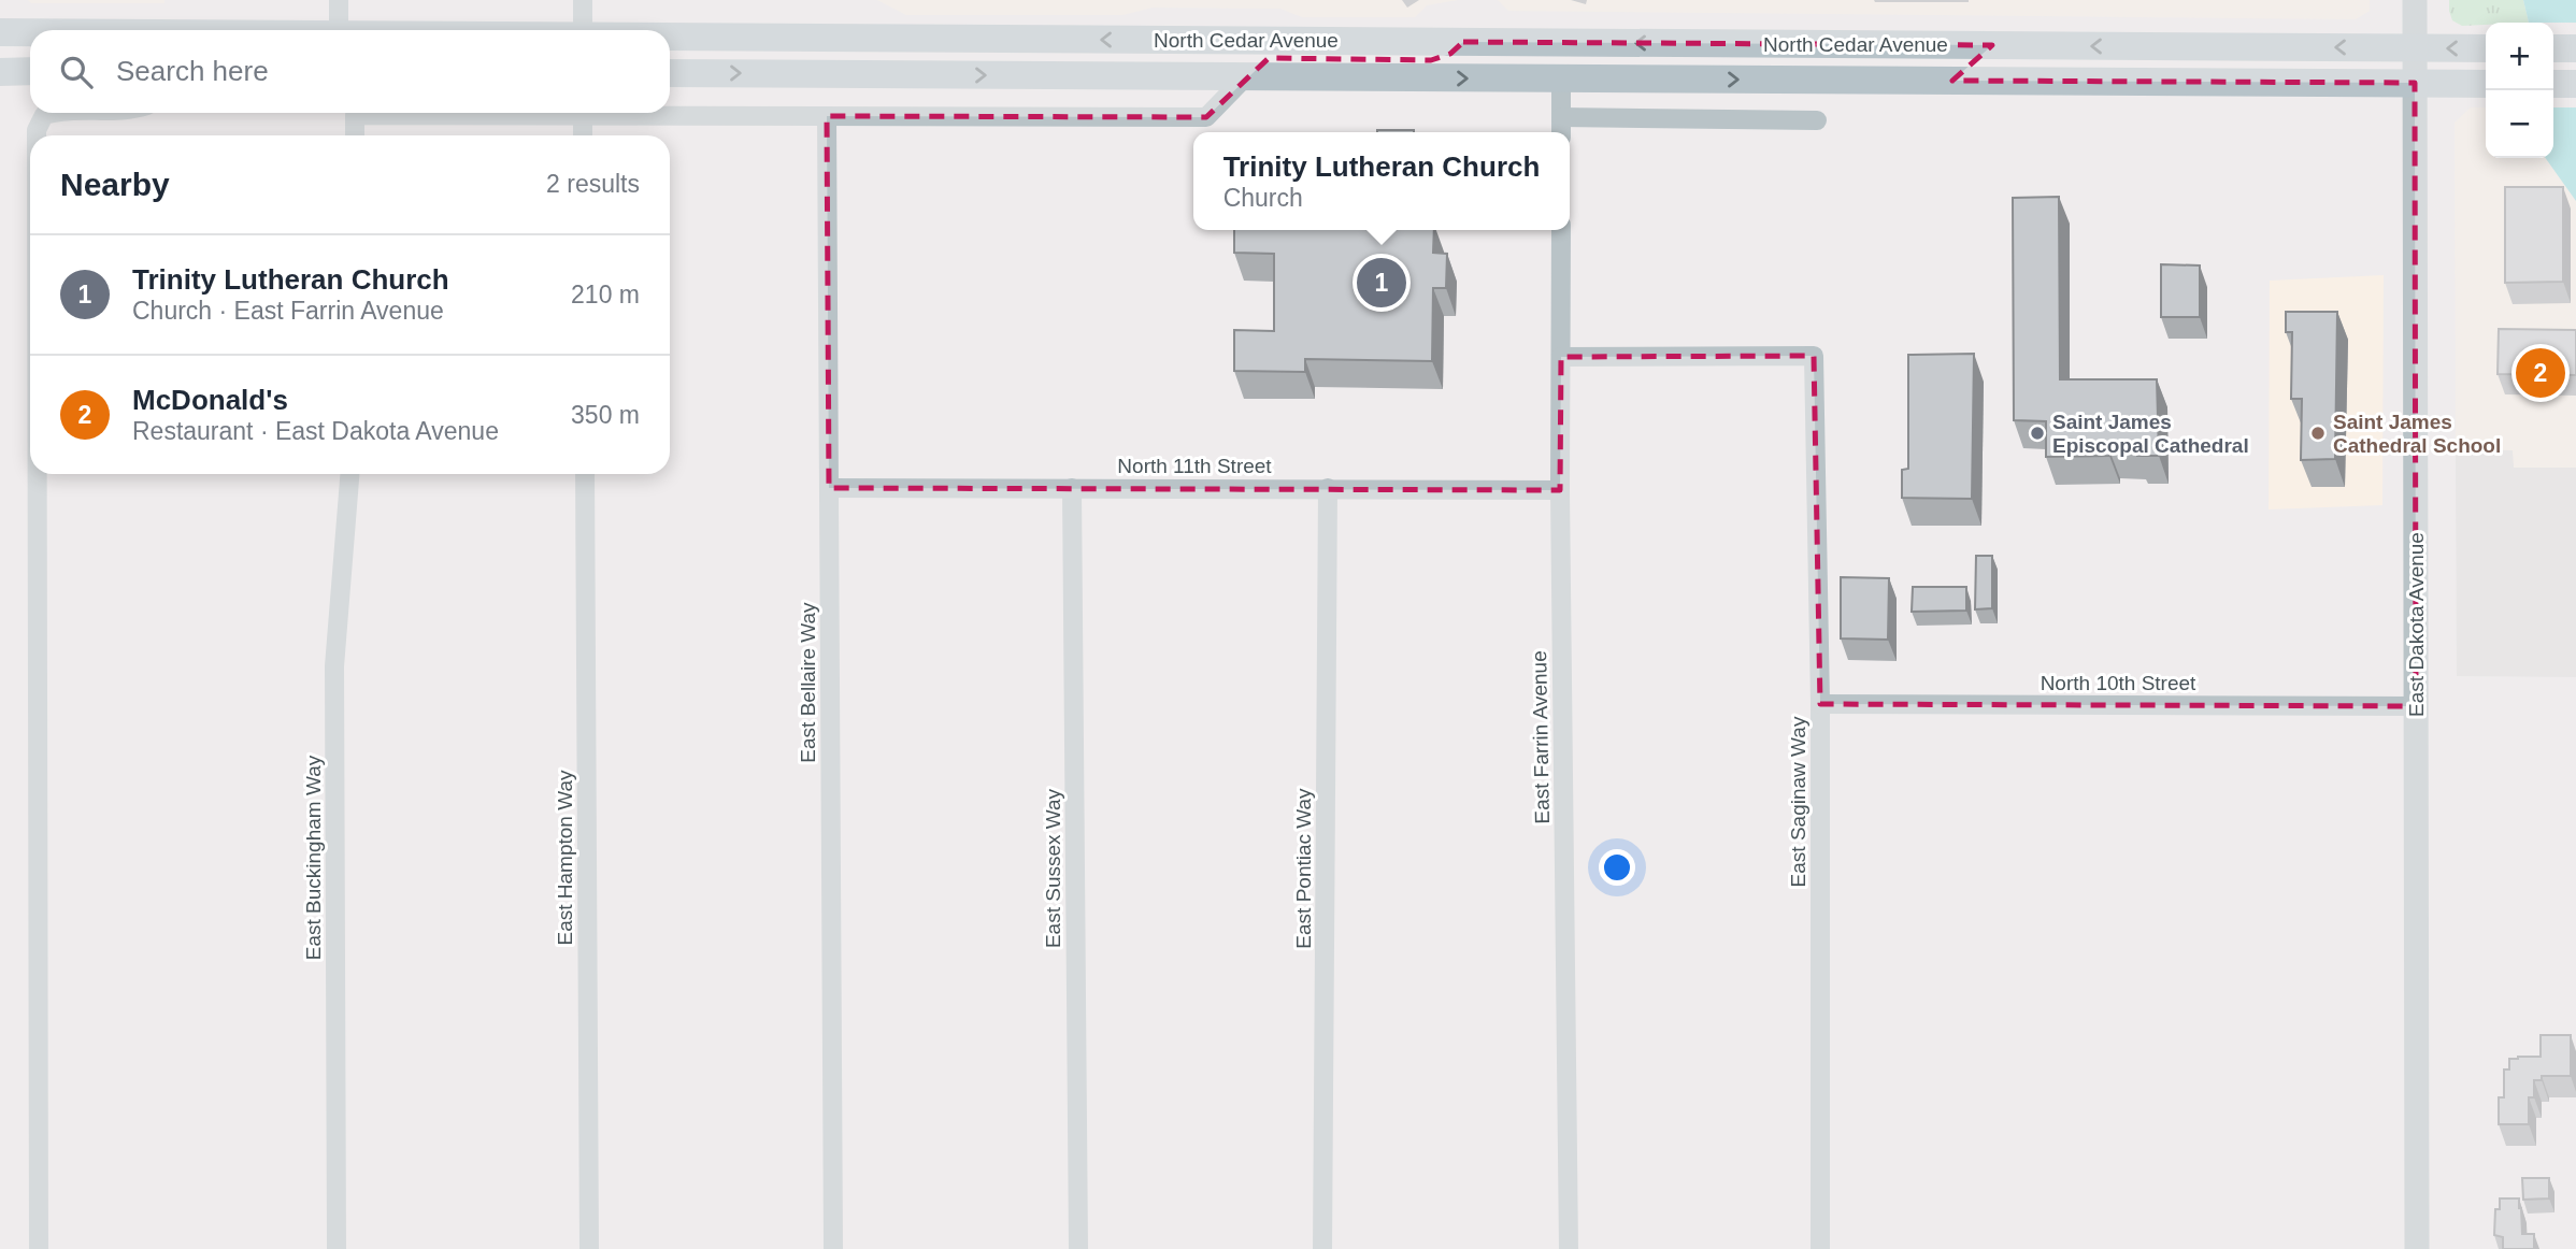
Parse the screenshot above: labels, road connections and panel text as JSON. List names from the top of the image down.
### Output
{
  "streets": {
    "main road": ["North Cedar Avenue"],
    "street": [
      "North 11th Street",
      "East Dakota Avenue",
      "East Bellaire Way",
      "North 10th Street",
      "East Farrin Avenue",
      "East Saginaw Way",
      "East Buckingham Way",
      "East Hampton Way",
      "East Sussex Way",
      "East Pontiac Way"
    ]
  },
  "crossings": [
    ["North Cedar Avenue", "East Dakota Avenue"],
    ["North 11th Street", "East Bellaire Way"],
    ["North 11th Street", "East Farrin Avenue"],
    ["North 11th Street", "East Sussex Way"],
    ["North 11th Street", "East Pontiac Way"],
    ["East Dakota Avenue", "North 10th Street"],
    ["North 10th Street", "East Saginaw Way"],
    ["East Farrin Avenue", "East Saginaw Way"]
  ],
  "places": ["Saint James Episcopal Cathedral", "Saint James Cathedral School"],
  "page": {
    "map_buttons": ["+", "−"],
    "search": "Search here",
    "popup": ["Trinity Lutheran Church", "Church"],
    "heading": ["Nearby", "2 results"],
    "list": [
      {
        "mark": "1",
        "name": "Trinity Lutheran Church",
        "note": "Church · East Farrin Avenue",
        "value": "210 m"
      },
      {
        "mark": "2",
        "name": "McDonald's",
        "note": "Restaurant · East Dakota Avenue",
        "value": "350 m"
      }
    ],
    "pins": ["1", "2"]
  }
}
